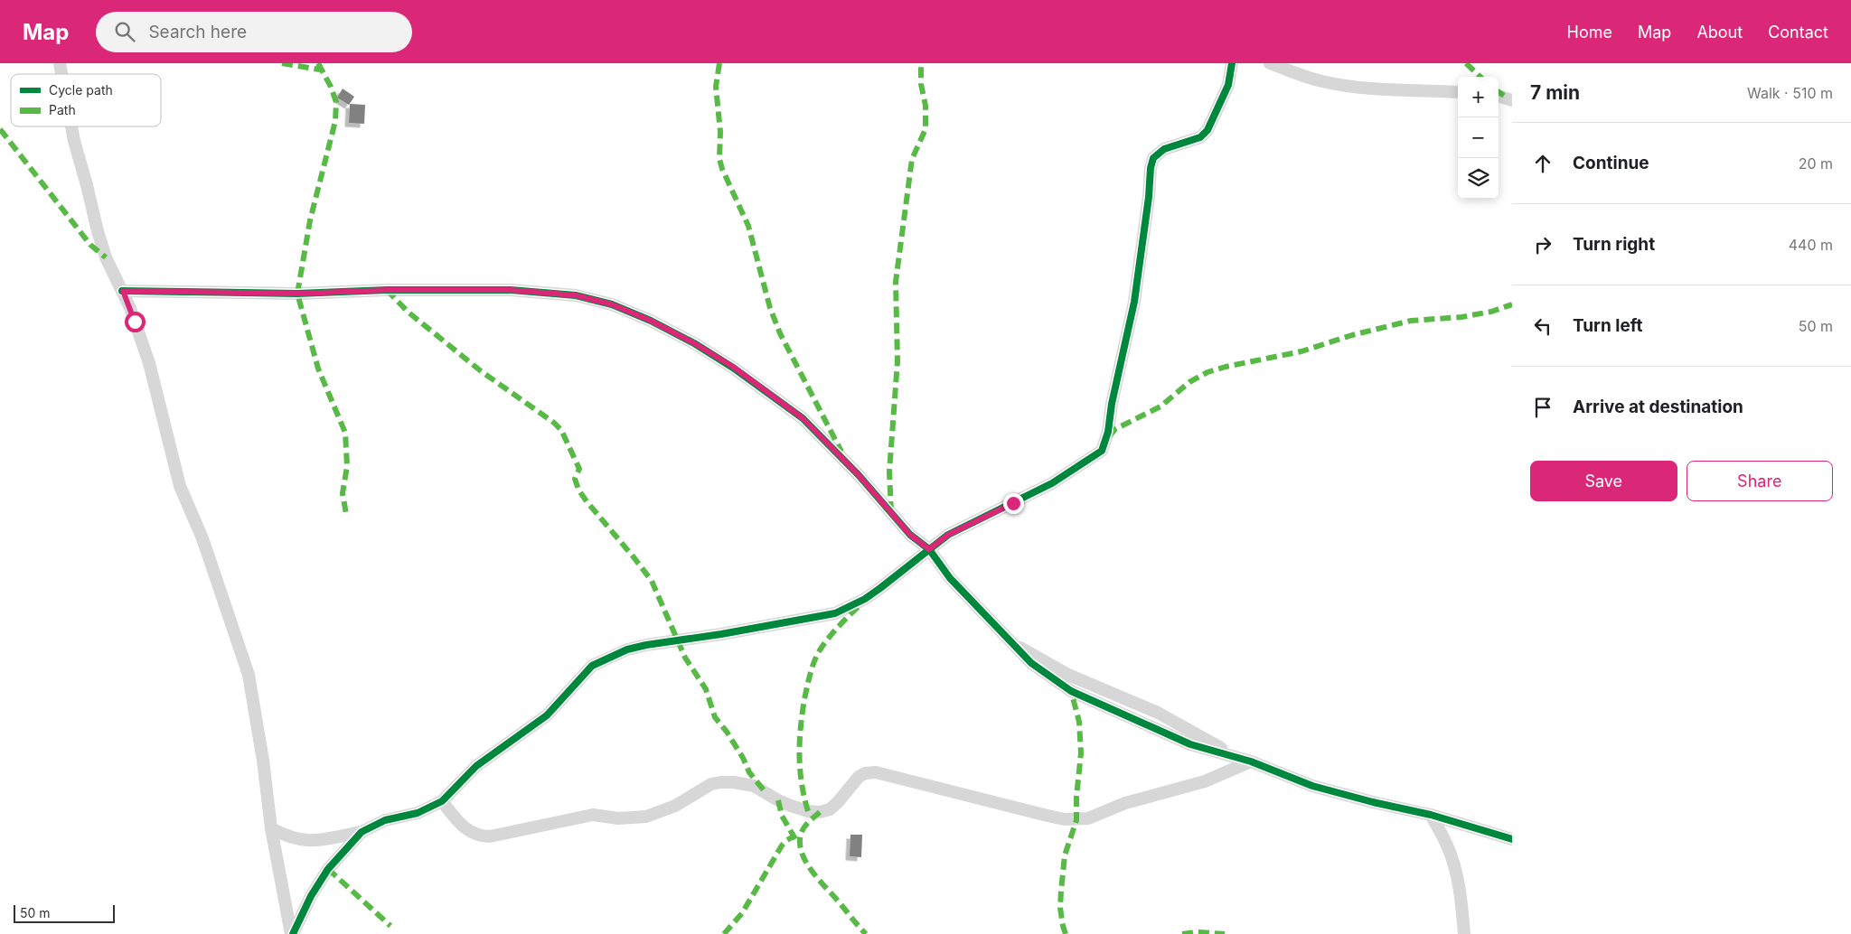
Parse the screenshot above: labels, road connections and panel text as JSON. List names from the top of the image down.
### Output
{
  "legend": ["Cycle path", "Path"],
  "scale_bar": "50 m",
  "page": {
    "header": "Map",
    "search": "Search here",
    "nav": [
      "Home",
      "Map",
      "About",
      "Contact"
    ],
    "heading": ["7 min", "Walk · 510 m"],
    "map_buttons": ["+", "−"],
    "list": [
      ["Continue", "20 m"],
      ["Turn right", "440 m"],
      ["Turn left", "50 m"],
      "Arrive at destination"
    ],
    "buttons": ["Save", "Share"],
    "scale": "50 m"
  }
}
